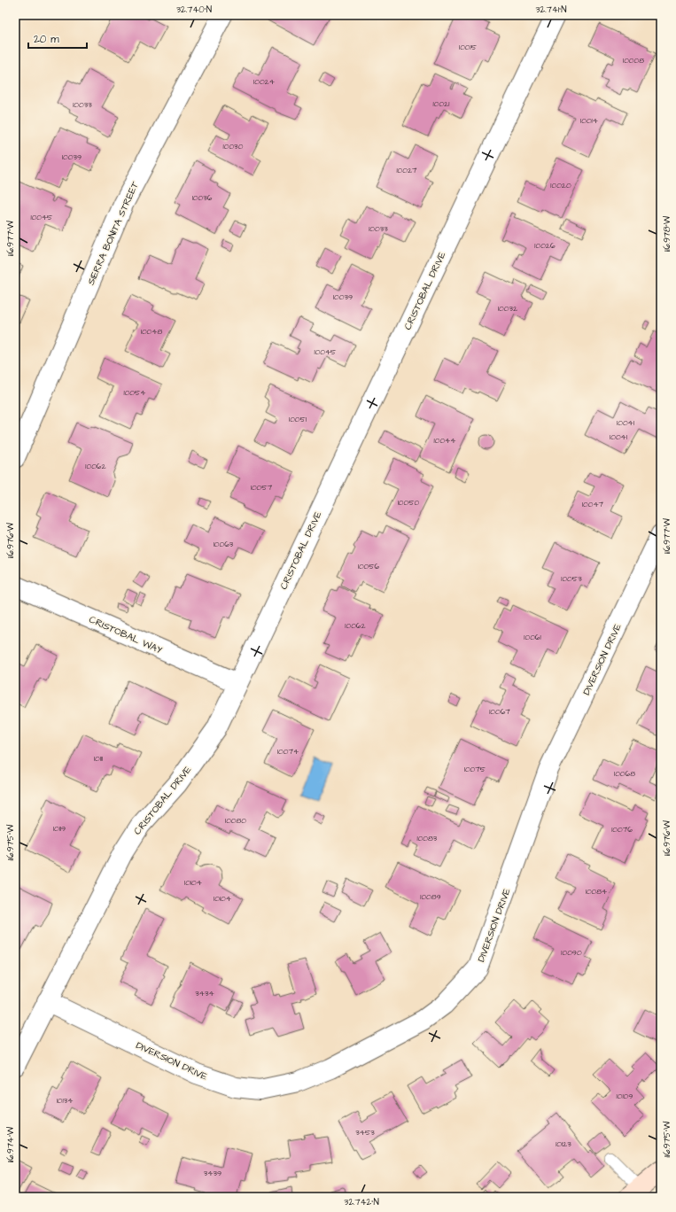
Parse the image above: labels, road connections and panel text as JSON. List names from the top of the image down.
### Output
{
  "streets": {
    "street": [
      "SIERRA BONITA STREET",
      "CRISTOBAL DRIVE",
      "CRISTOBAL WAY",
      "DIVERSION DRIVE"
    ]
  },
  "crossings": [
    ["CRISTOBAL DRIVE", "CRISTOBAL WAY"],
    ["CRISTOBAL DRIVE", "DIVERSION DRIVE"]
  ],
  "house_numbers": [
    "10015",
    "10008",
    "10024",
    "10021",
    "10033",
    "10014",
    "10030",
    "10039",
    "10027",
    "10020",
    "10036",
    "10045",
    "10033",
    "10026",
    "10039",
    "10032",
    "10048",
    "10045",
    "10054",
    "10051",
    "10041",
    "10041",
    "10044",
    "10062",
    "10057",
    "10050",
    "10047",
    "10063",
    "10056",
    "10053",
    "10062",
    "10061",
    "10067",
    "10074",
    "10111",
    "10075",
    "10068",
    "10080",
    "10119",
    "10076",
    "10083",
    "10104",
    "10084",
    "10089",
    "10104",
    "10090",
    "3434",
    "10109",
    "10134",
    "3453",
    "10123",
    "3439"
  ],
  "scale_bar": "20 m",
  "coordinates": [
    "32.740°N",
    "32.741°N",
    "116.978°W",
    "116.977°W",
    "116.976°W",
    "116.975°W",
    "116.974°W",
    "32.742°N"
  ]
}
